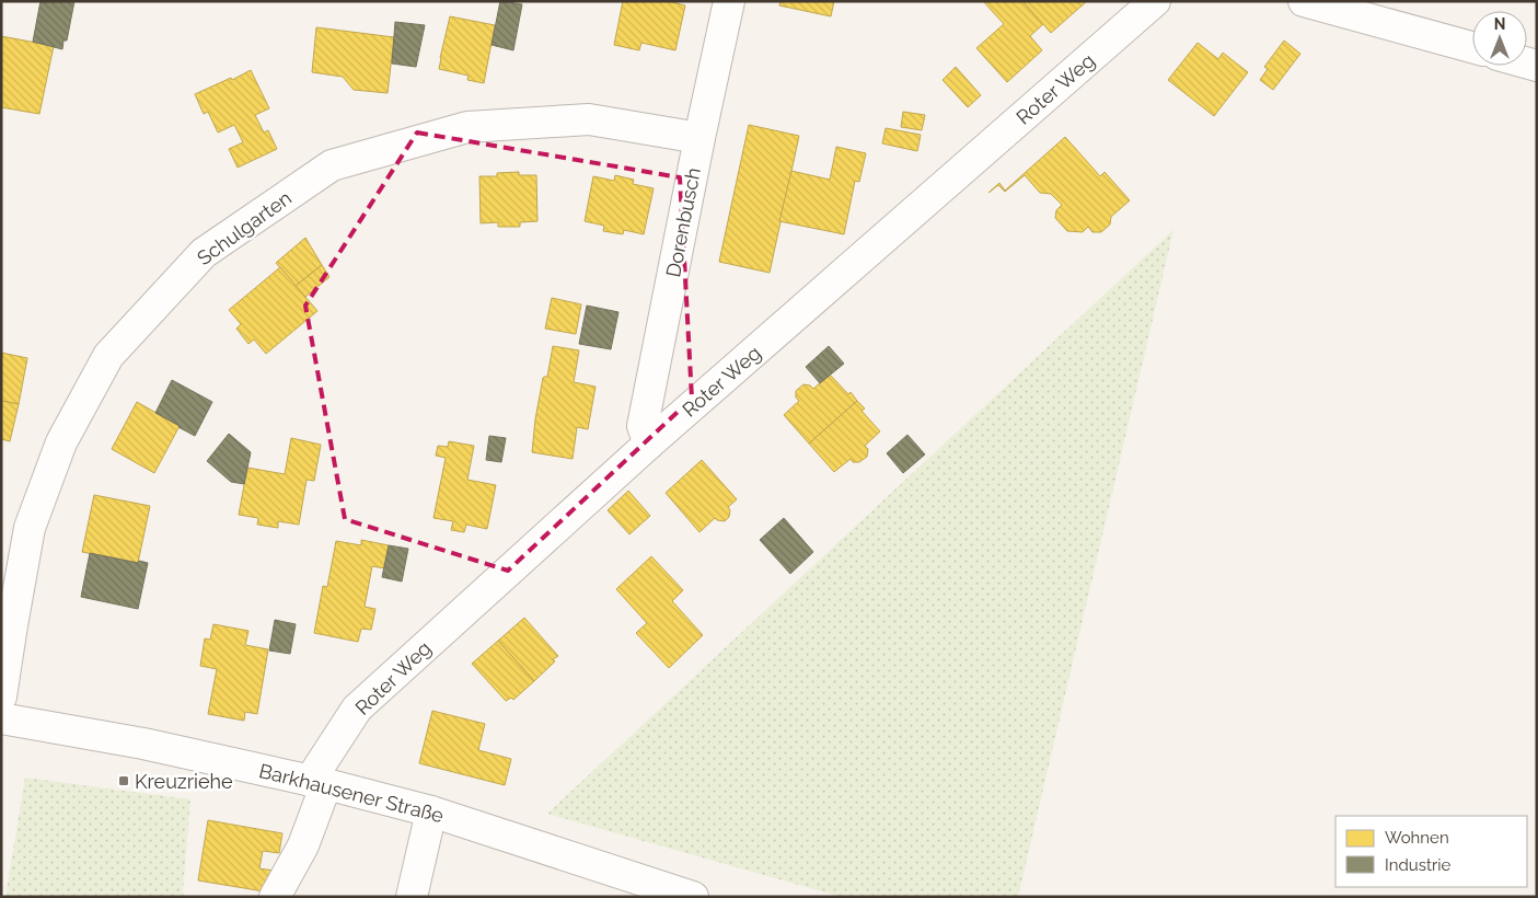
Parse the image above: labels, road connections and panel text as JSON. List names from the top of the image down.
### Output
{
  "streets": {
    "street": [
      "Roter Weg",
      "Dorenbusch",
      "Schulgarten",
      "Barkhausener Straße"
    ]
  },
  "crossings": [
    ["Roter Weg", "Dorenbusch"],
    ["Roter Weg", "Barkhausener Straße"],
    ["Dorenbusch", "Schulgarten"]
  ],
  "places": {
    "transit": ["Kreuzriehe"]
  },
  "legend": ["Wohnen", "Industrie"],
  "north": "top"
}
